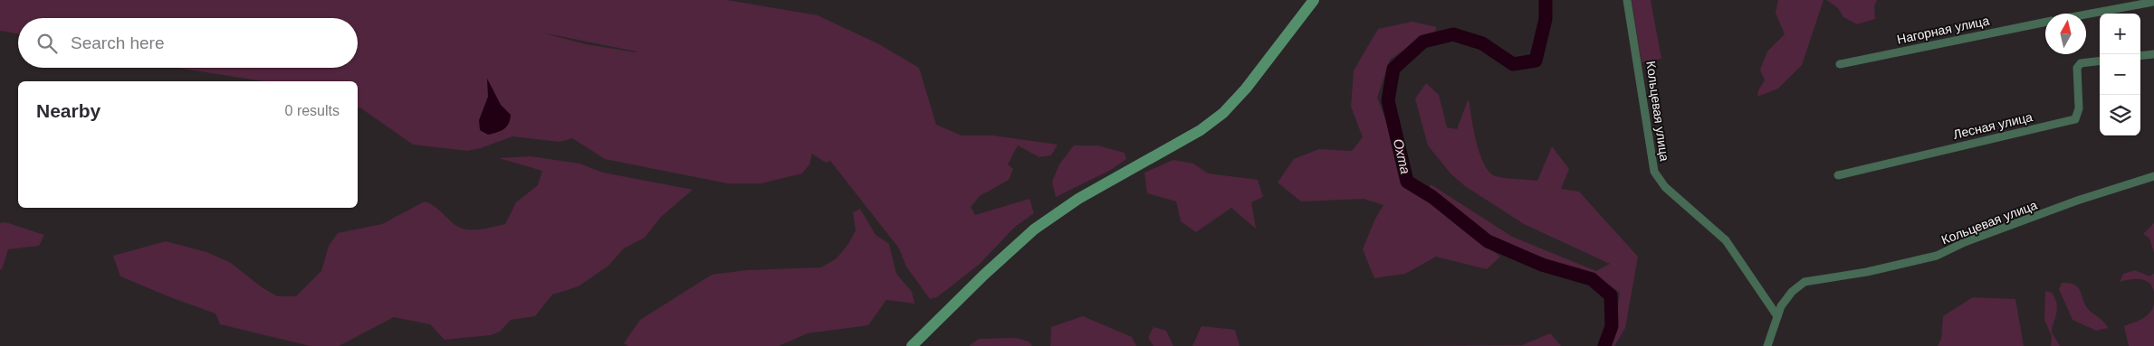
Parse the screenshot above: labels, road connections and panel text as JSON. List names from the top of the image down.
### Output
{
  "streets": {
    "street": ["Нагорная улица", "Кольцевая улица", "Лесная улица"]
  },
  "water": ["Охта"],
  "north": "top",
  "page": {
    "map_buttons": ["+", "−"],
    "search": "Search here",
    "heading": ["Nearby", "0 results"]
  }
}
